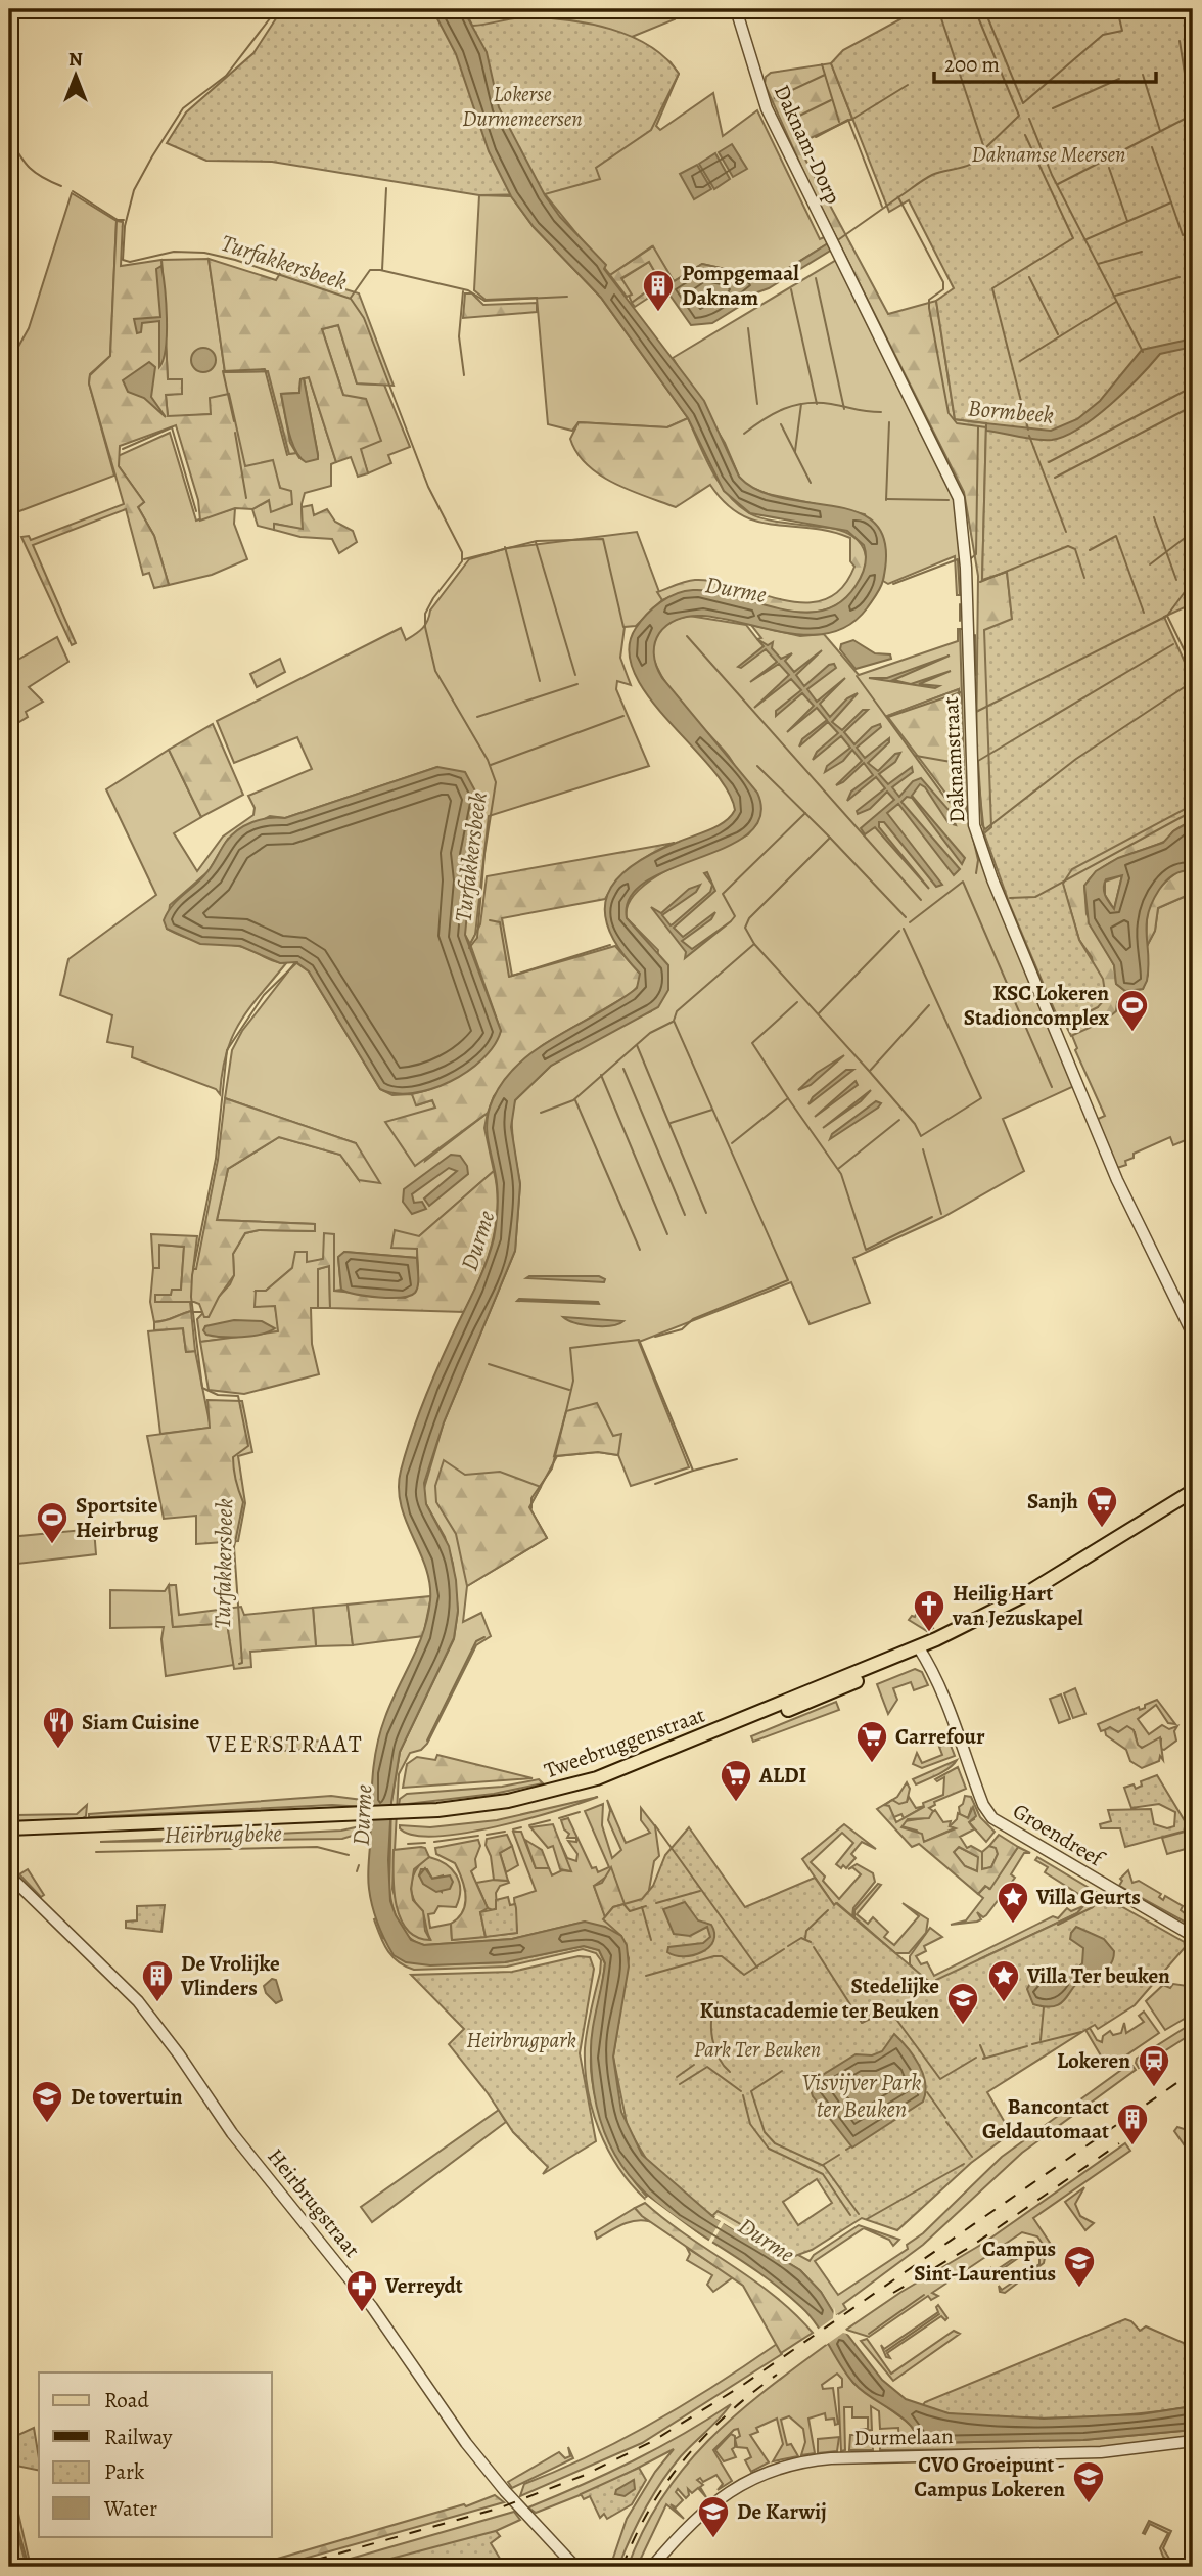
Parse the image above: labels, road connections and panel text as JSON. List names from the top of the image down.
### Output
{
  "streets": {
    "main road": ["Tweebruggenstraat"],
    "street": [
      "Daknam-Dorp",
      "Daknamstraat",
      "Groendreef",
      "Heirbrugstraat",
      "Durmelaan"
    ]
  },
  "crossings": [
    ["Daknam-Dorp", "Daknamstraat"],
    ["Tweebruggenstraat", "Groendreef"]
  ],
  "districts": ["VEERSTRAAT"],
  "water": [
    "Turfakkersbeek",
    "Bormbeek",
    "Durme",
    "Heirbrugbeke",
    "Visvijver Park ter Beuken"
  ],
  "parks": [
    "Lokerse Durmemeersen",
    "Daknamse Meersen",
    "Heirbrugpark",
    "Park Ter Beuken"
  ],
  "places": {
    "building": ["Pompgemaal Daknam", "De Vrolijke Vlinders", "Bancontact Geldautomaat"],
    "sports": ["KSC Lokeren Stadioncomplex", "Sportsite Heirbrug"],
    "supermarket": ["Sanjh", "Carrefour", "ALDI"],
    "church": ["Heilig Hart van Jezuskapel"],
    "restaurant": ["Siam Cuisine"],
    "place": ["Villa Geurts", "Villa Ter beuken"],
    "school or university": [
      "Stedelijke Kunstacademie ter Beuken",
      "De tovertuin",
      "Campus Sint-Laurentius",
      "CVO Groeipunt - Campus Lokeren",
      "De Karwij"
    ],
    "station": ["Lokeren"],
    "pharmacy": ["Verreydt"]
  },
  "legend": [
    "Road",
    "Railway",
    "Park",
    "Water"
  ],
  "scale_bar": "200 m",
  "north": "top"
}
